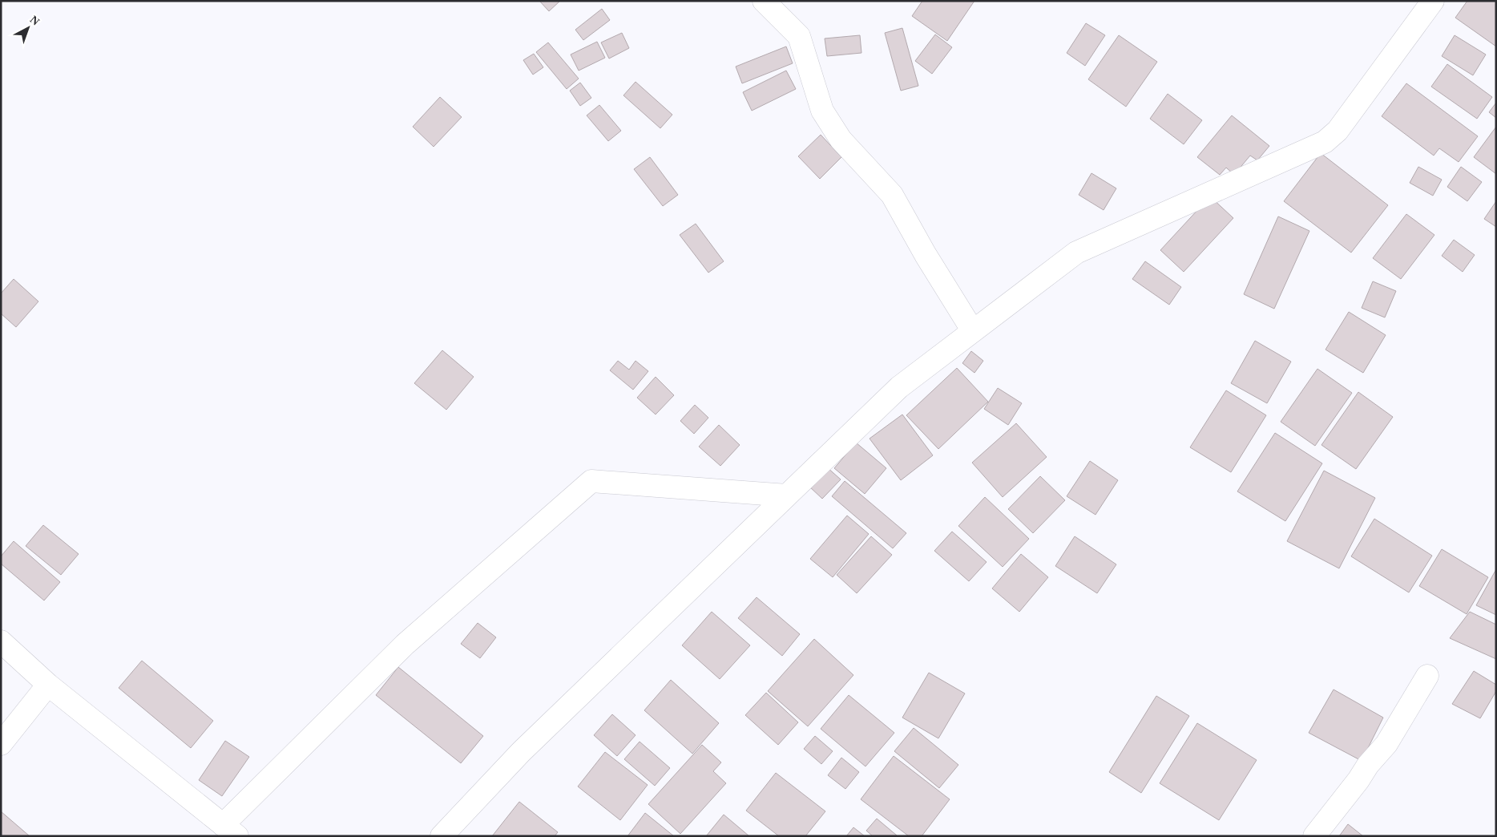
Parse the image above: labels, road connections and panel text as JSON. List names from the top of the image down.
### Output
{
  "north": "top right"
}
